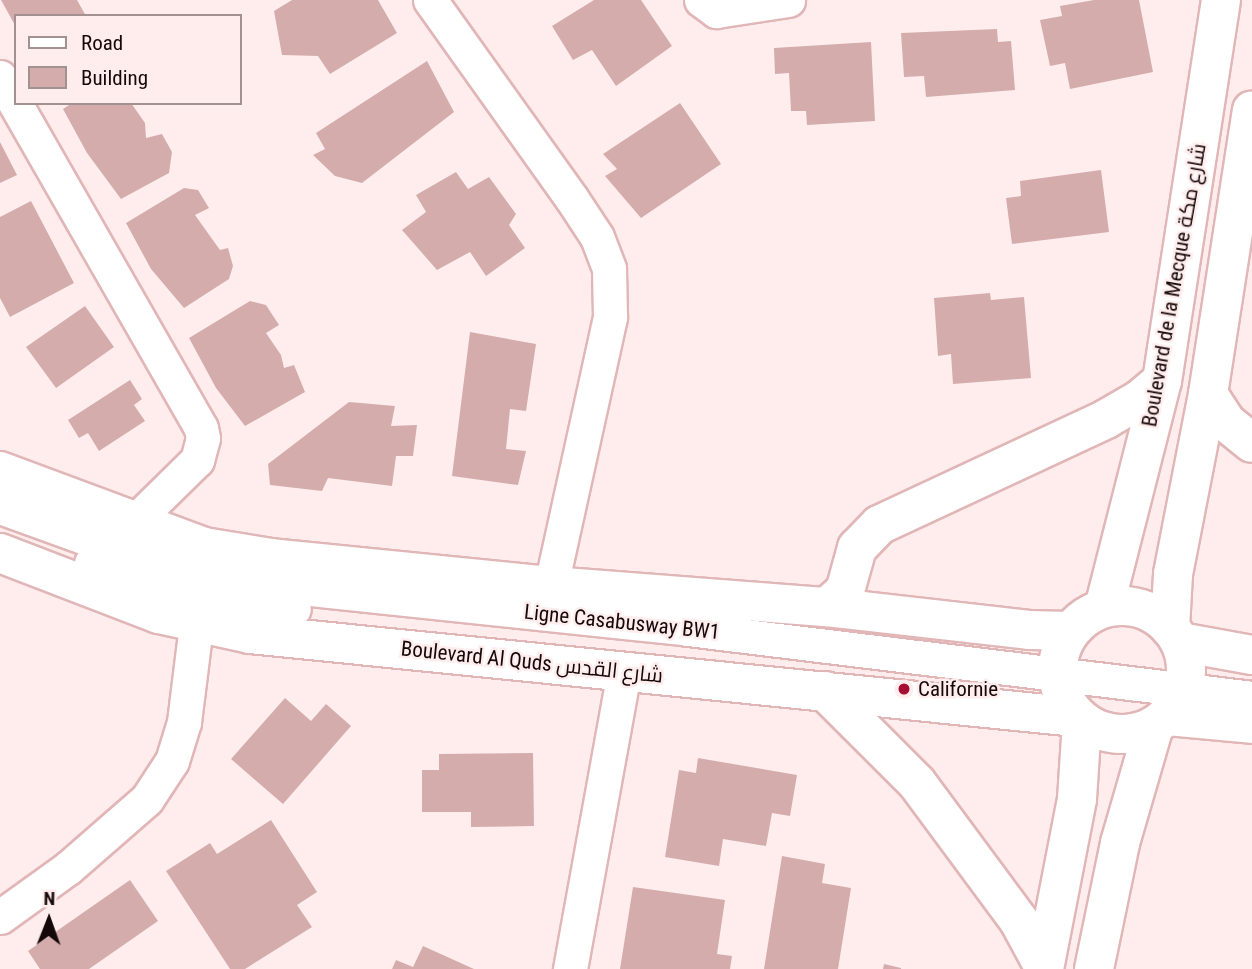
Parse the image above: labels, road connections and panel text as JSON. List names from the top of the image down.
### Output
{
  "streets": {
    "main road": ["Boulevard de la Mecque شارع مكة", "Boulevard Al Quds شارع القدس"],
    "street": ["Ligne Casabusway BW1"]
  },
  "crossings": [
    ["Boulevard de la Mecque شارع مكة", "Ligne Casabusway BW1"],
    ["Boulevard de la Mecque شارع مكة", "Boulevard Al Quds شارع القدس"],
    ["Ligne Casabusway BW1", "Boulevard Al Quds شارع القدس"]
  ],
  "places": ["Californie"],
  "legend": ["Road", "Building"],
  "north": "top"
}
